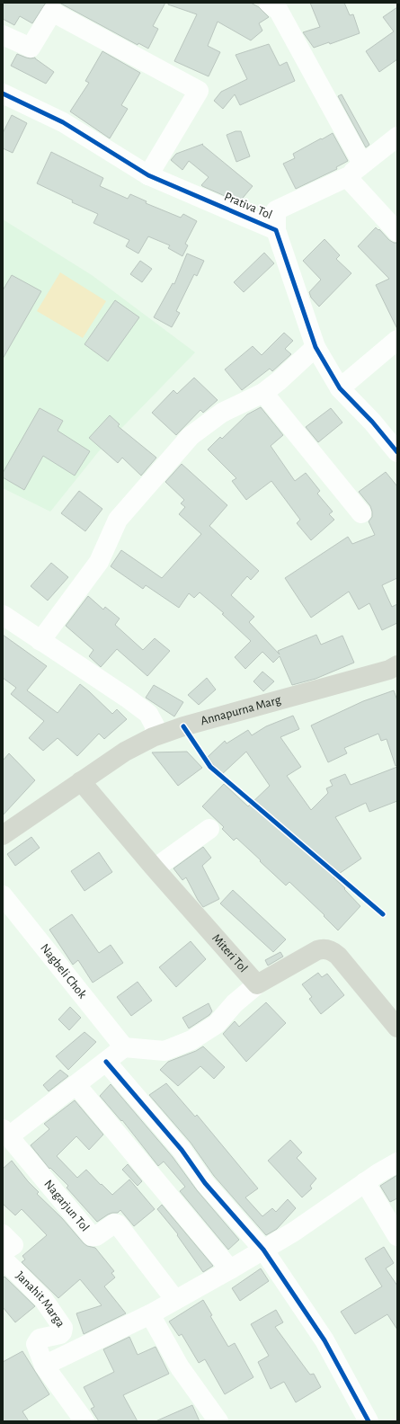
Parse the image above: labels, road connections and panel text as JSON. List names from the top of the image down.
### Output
{
  "streets": {
    "main road": ["Annapurna Marg", "Miteri Tol"],
    "street": [
      "Prativa Tol",
      "Nagbeli Chok",
      "Nagarjun Tol",
      "Janahit Marga"
    ]
  },
  "crossings": [
    ["Annapurna Marg", "Miteri Tol"]
  ]
}
